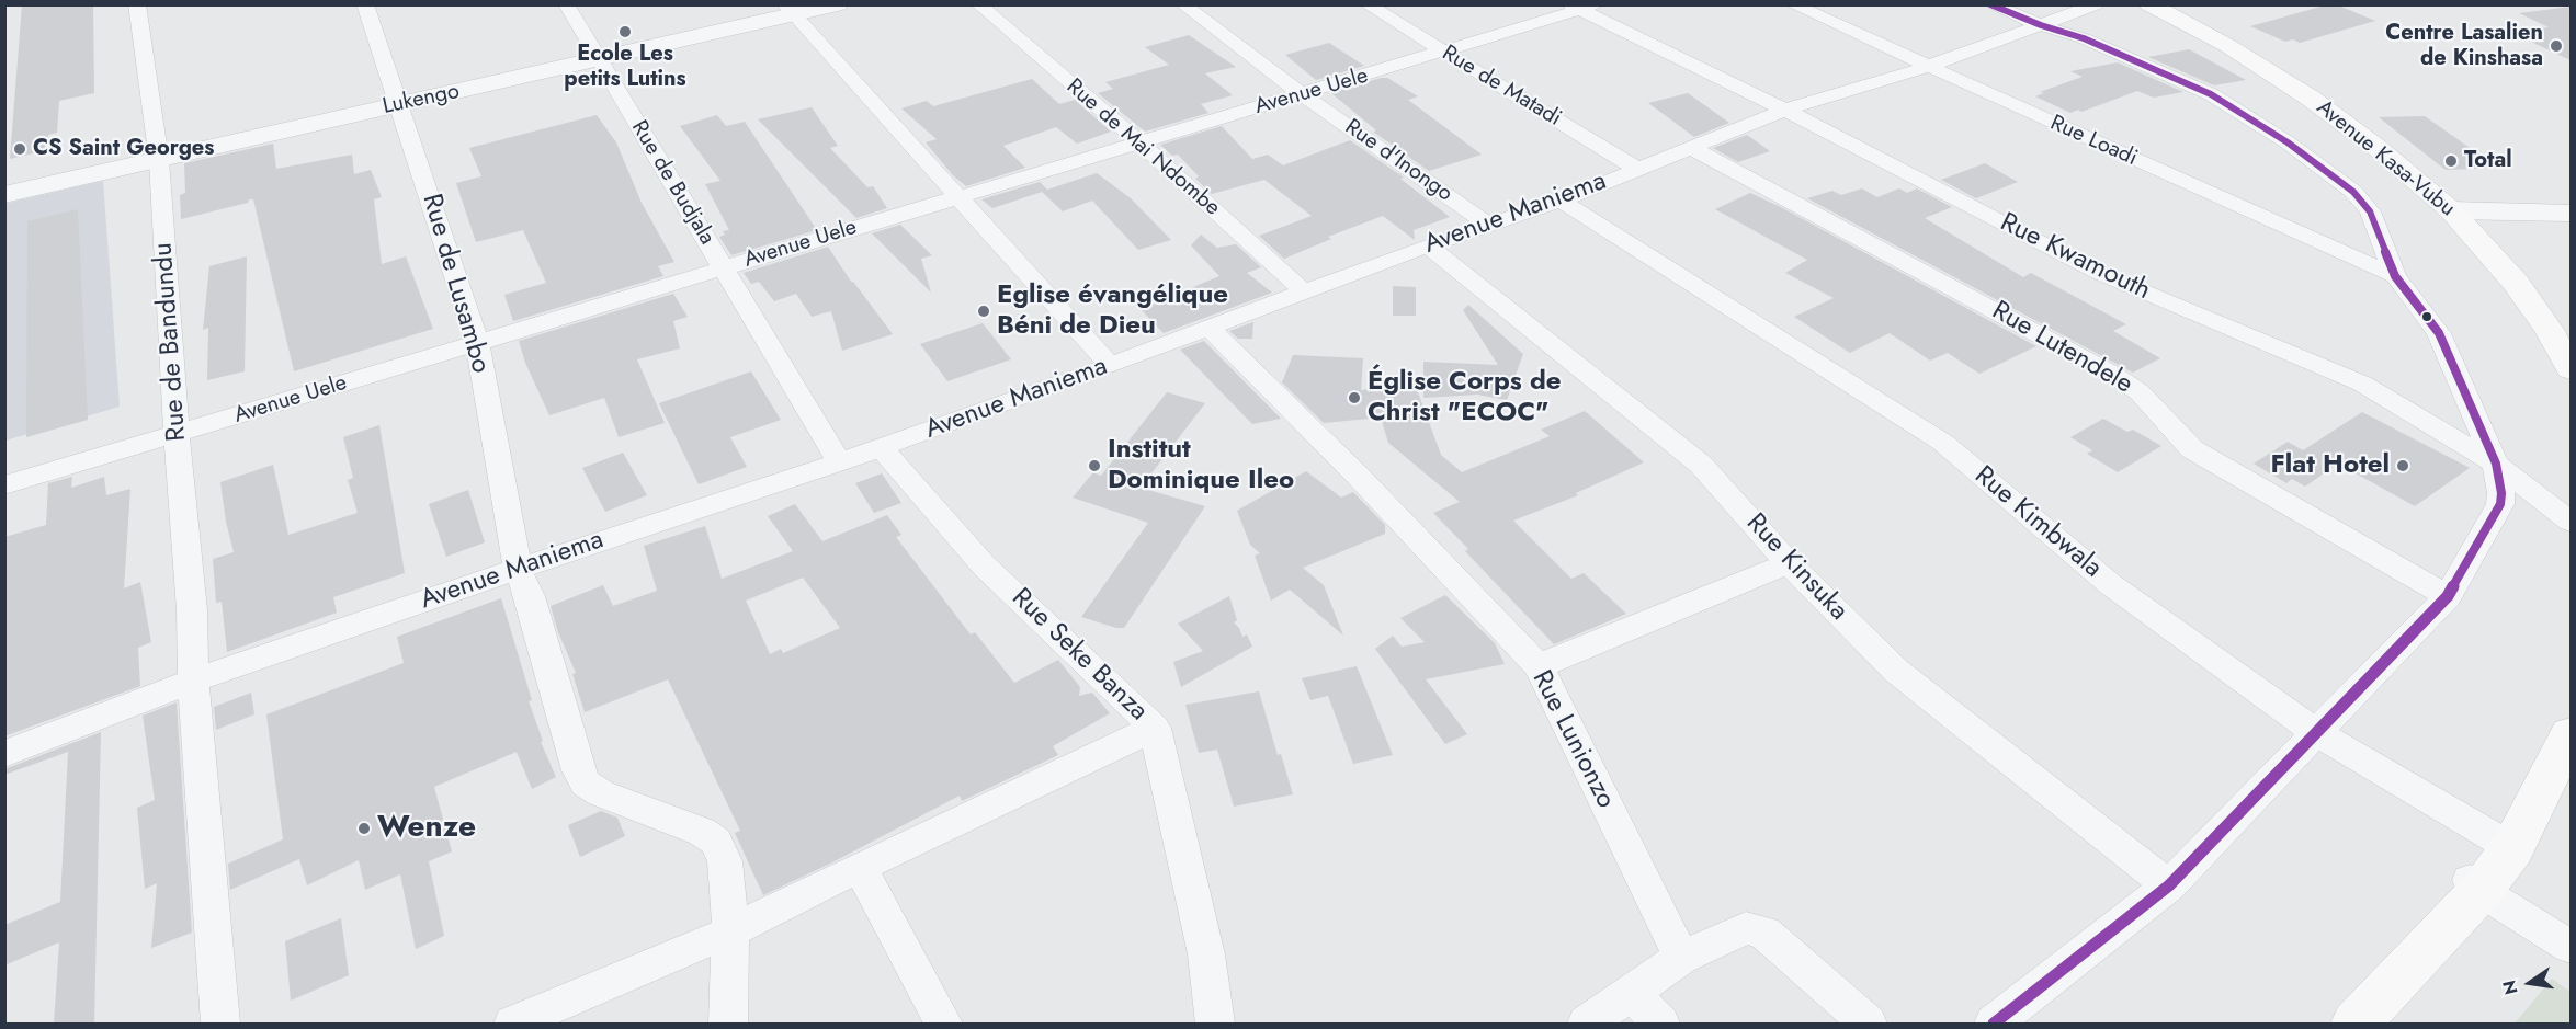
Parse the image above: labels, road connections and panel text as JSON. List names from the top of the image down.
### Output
{
  "streets": {
    "main road": ["Avenue Kasa-Vubu"],
    "street": [
      "Rue de Matadi",
      "Avenue Uele",
      "Lukengo",
      "Rue Loadi",
      "Rue de Mai Ndombe",
      "Rue d'Inongo",
      "Rue de Budjala",
      "Avenue Maniema",
      "Rue Kwamouth",
      "Rue de Lusambo",
      "Rue de Bandundu",
      "Rue Lutendele",
      "Rue Kimbwala",
      "Rue Kinsuka",
      "Rue Seke Banza",
      "Rue Lunionzo"
    ]
  },
  "crossings": [
    ["Rue de Matadi", "Avenue Uele"],
    ["Rue de Matadi", "Avenue Maniema"],
    ["Avenue Uele", "Rue de Mai Ndombe"],
    ["Avenue Uele", "Rue d'Inongo"],
    ["Avenue Uele", "Rue de Budjala"],
    ["Avenue Uele", "Rue Kwamouth"],
    ["Avenue Uele", "Rue de Lusambo"],
    ["Avenue Uele", "Rue de Bandundu"],
    ["Lukengo", "Rue de Budjala"],
    ["Lukengo", "Rue de Lusambo"],
    ["Lukengo", "Rue de Bandundu"],
    ["Rue Loadi", "Avenue Maniema"],
    ["Rue de Mai Ndombe", "Avenue Maniema"],
    ["Rue d'Inongo", "Avenue Maniema"],
    ["Rue de Budjala", "Avenue Maniema"],
    ["Avenue Maniema", "Rue Kwamouth"],
    ["Avenue Maniema", "Rue de Lusambo"],
    ["Avenue Maniema", "Rue de Bandundu"],
    ["Avenue Maniema", "Rue Lutendele"],
    ["Avenue Maniema", "Rue Kimbwala"],
    ["Avenue Maniema", "Rue Kinsuka"],
    ["Avenue Maniema", "Rue Seke Banza"],
    ["Avenue Maniema", "Rue Lunionzo"]
  ],
  "places": [
    "Ecole Les petits Lutins",
    "Centre Lasalien de Kinshasa",
    "CS Saint Georges",
    "Total",
    "Eglise évangélique Béni de Dieu",
    "Église Corps de Christ \"ECOC\"",
    "Institut Dominique Ileo",
    "Flat Hotel",
    "Wenze"
  ],
  "north": "left"
}
